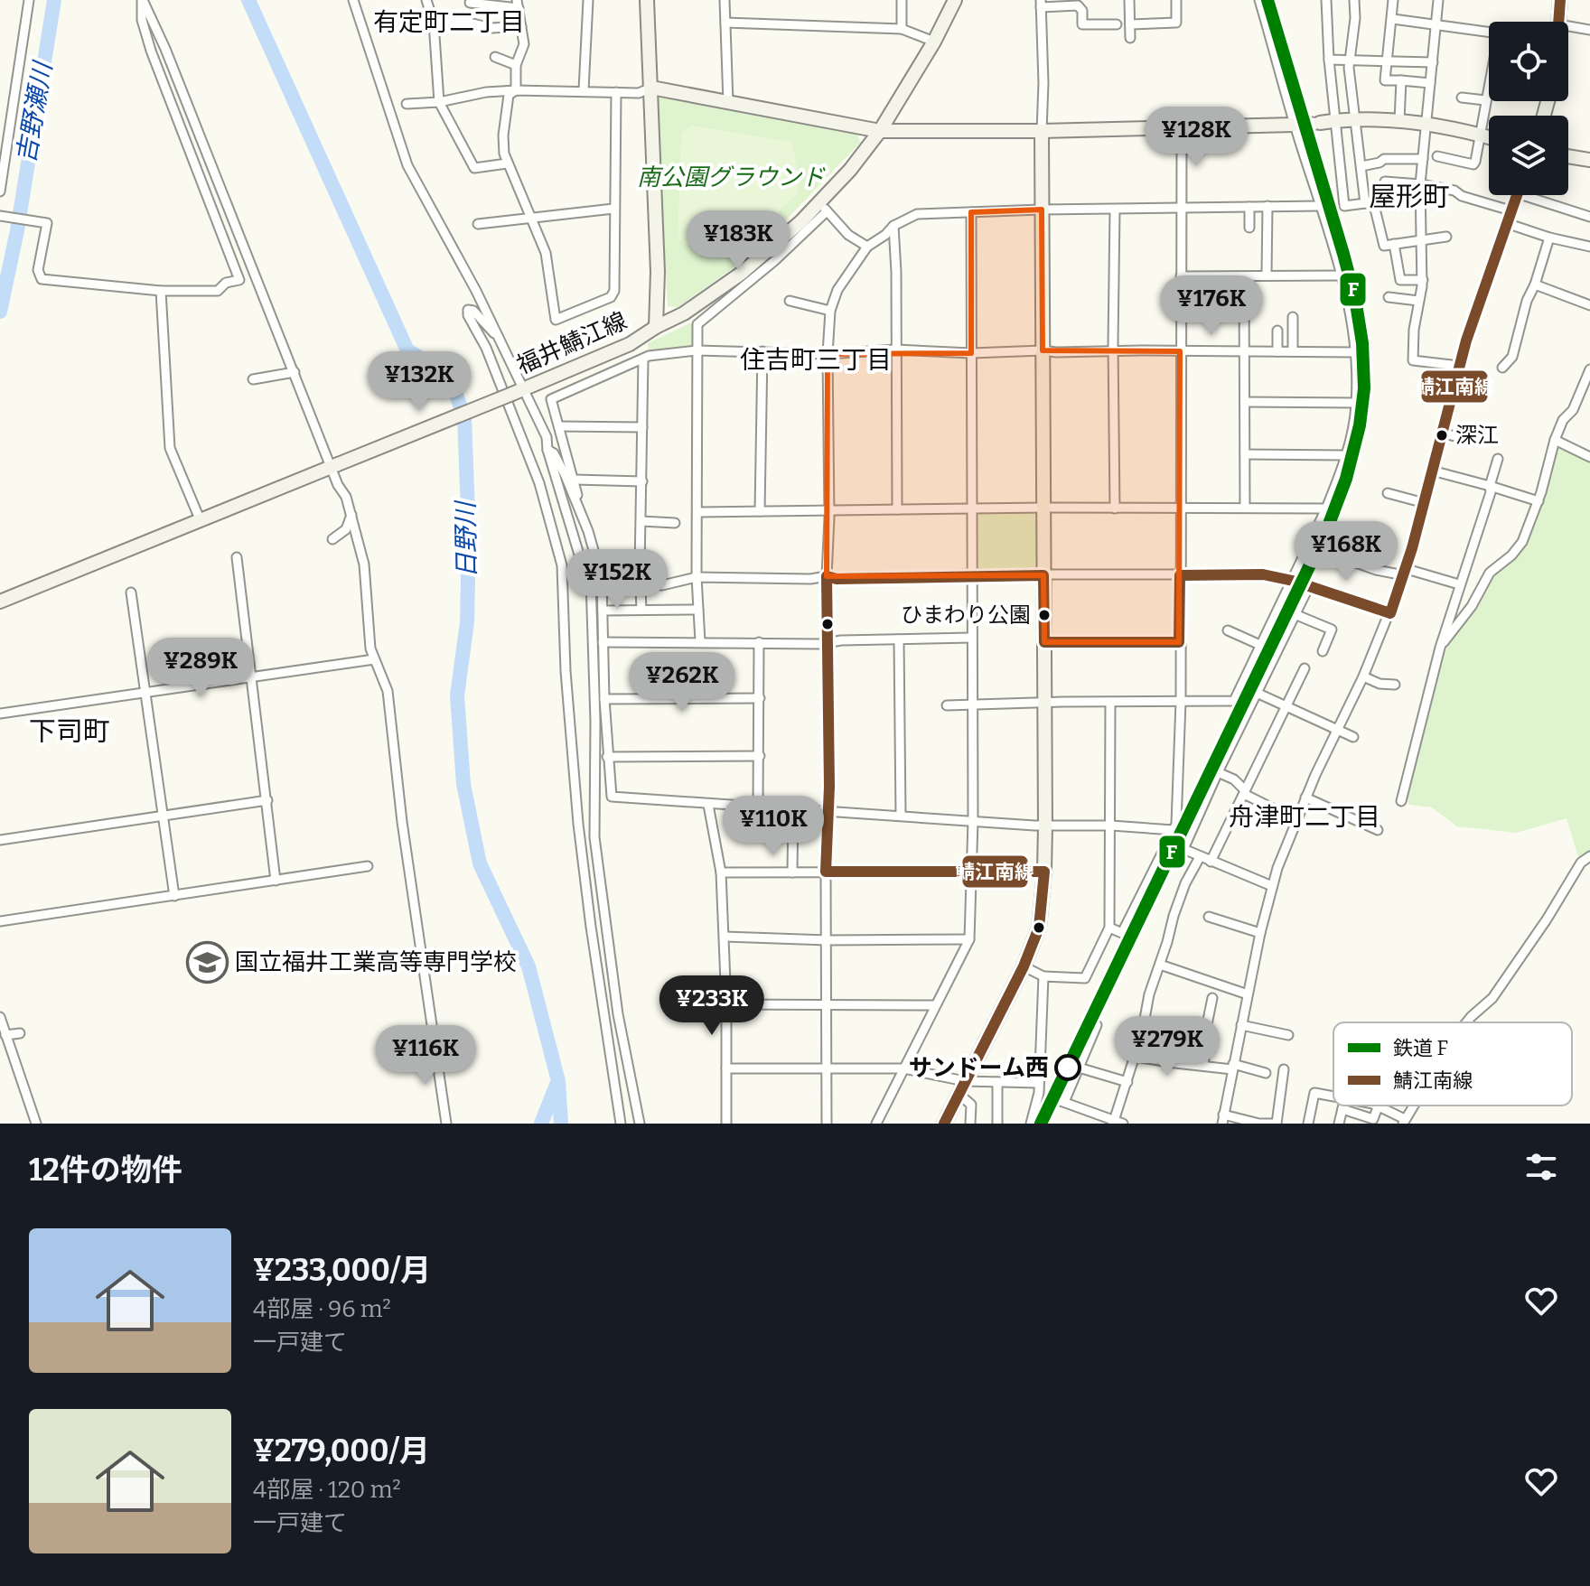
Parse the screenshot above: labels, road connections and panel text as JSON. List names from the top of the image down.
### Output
{
  "streets": {
    "street": ["福井鯖江線"]
  },
  "districts": [
    "有定町二丁目",
    "屋形町",
    "住吉町三丁目",
    "下司町",
    "舟津町二丁目"
  ],
  "water": ["吉野瀬川", "日野川"],
  "parks": ["南公園グラウンド"],
  "places": {
    "other": ["深江", "ひまわり公園", "サンドーム西"],
    "school or university": ["国立福井工業高等専門学校"]
  },
  "lines": ["rail line F", "transit line 鯖江南線"],
  "legend": ["鉄道 F", "鯖江南線"],
  "page": {
    "price": [
      "¥128K",
      "¥183K",
      "¥176K",
      "¥132K",
      "¥168K",
      "¥152K",
      "¥289K",
      "¥262K",
      "¥110K",
      "¥233K",
      "¥279K",
      "¥116K"
    ],
    "heading": "12件の物件",
    "list": [
      {
        "name": "¥233,000/月",
        "note": "4部屋 · 96 m² · 一戸建て"
      },
      {
        "name": "¥279,000/月",
        "note": "4部屋 · 120 m² · 一戸建て"
      }
    ]
  }
}
